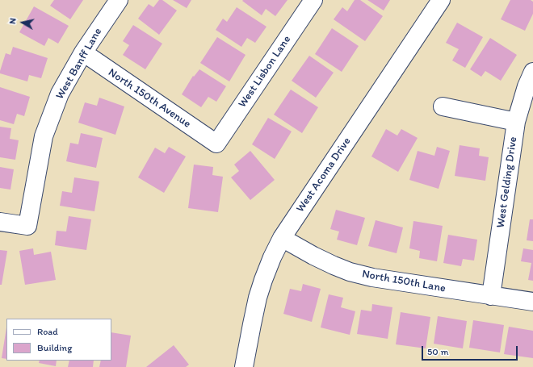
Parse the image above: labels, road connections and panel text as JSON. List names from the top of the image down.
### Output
{
  "streets": {
    "street": [
      "West Banff Lane",
      "West Lisbon Lane",
      "North 150th Avenue",
      "West Acoma Drive",
      "West Gelding Drive",
      "North 150th Lane"
    ]
  },
  "crossings": [
    ["West Banff Lane", "North 150th Avenue"],
    ["West Lisbon Lane", "North 150th Avenue"],
    ["West Acoma Drive", "North 150th Lane"],
    ["West Gelding Drive", "North 150th Lane"]
  ],
  "legend": ["Road", "Building"],
  "scale_bar": "50 m",
  "north": "left"
}
